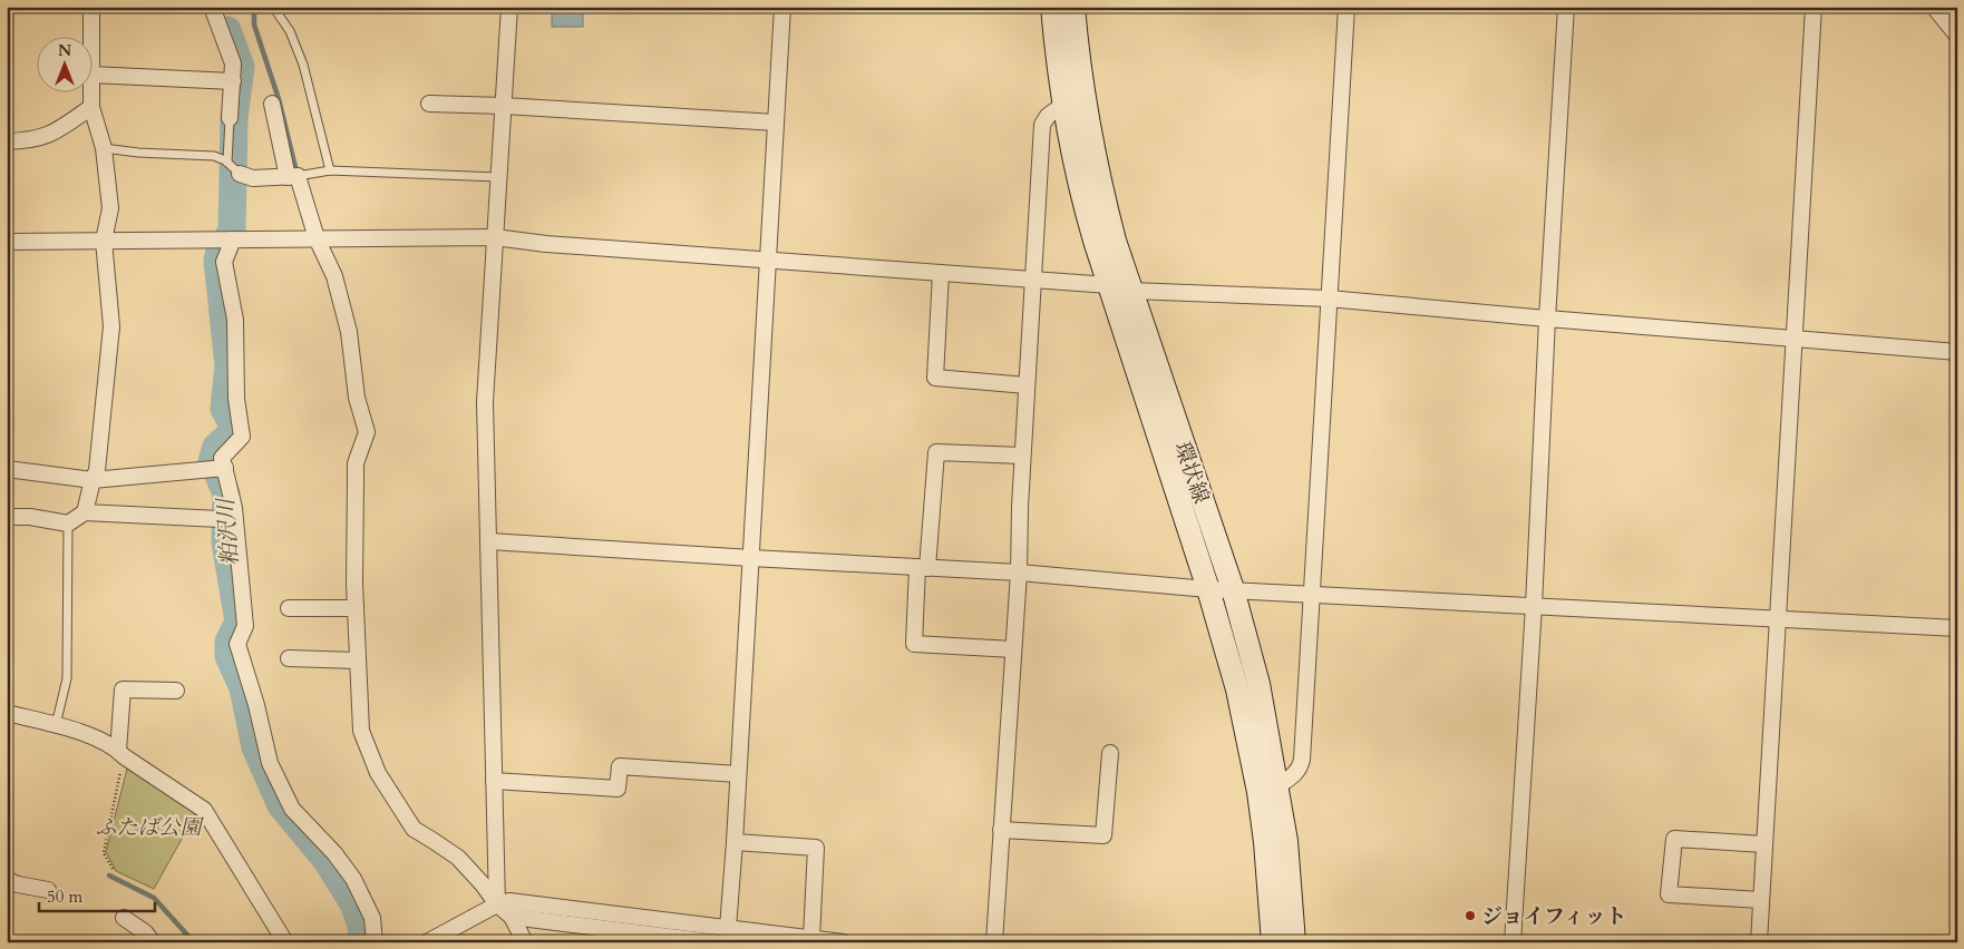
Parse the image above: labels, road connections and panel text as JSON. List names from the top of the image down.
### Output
{
  "streets": {
    "street": ["環状線"]
  },
  "water": ["粕沢川"],
  "parks": ["ふたば公園"],
  "places": ["ジョイフィット"],
  "scale_bar": "50 m",
  "north": "top"
}
